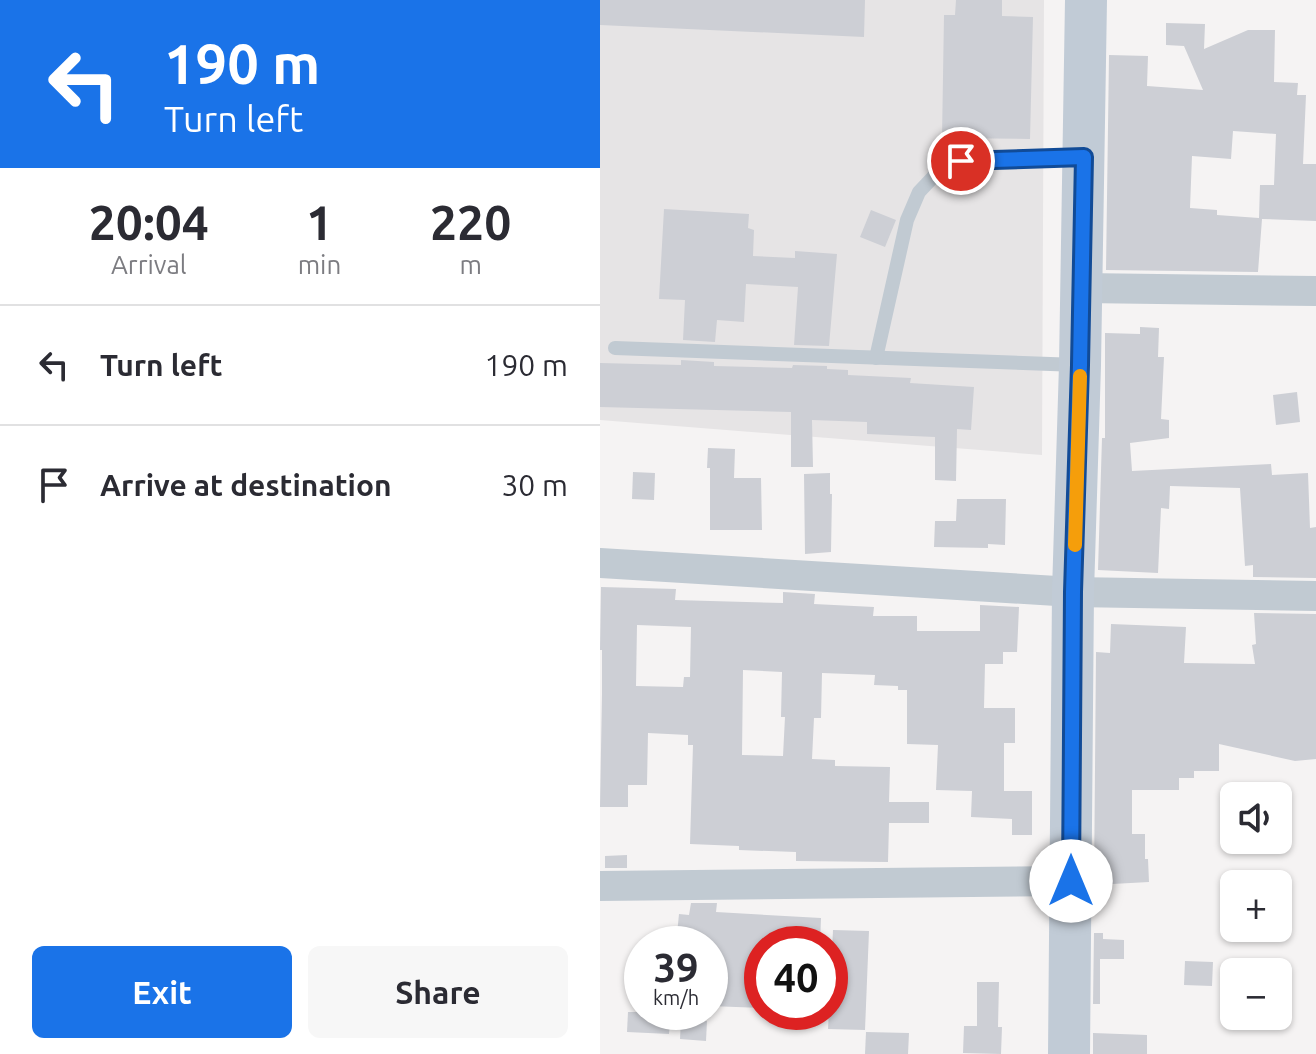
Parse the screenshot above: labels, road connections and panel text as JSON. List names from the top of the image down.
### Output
{
  "page": {
    "turn": ["190 m", "Turn left"],
    "eta": [
      "20:04",
      "Arrival",
      "1",
      "min",
      "220",
      "m"
    ],
    "list": [
      {
        "name": "Turn left",
        "value": "190 m"
      },
      {
        "name": "Arrive at destination",
        "value": "30 m"
      }
    ],
    "map_buttons": ["+", "−"],
    "speed": "39 km/h",
    "limit": "40",
    "buttons": ["Exit", "Share"]
  }
}
